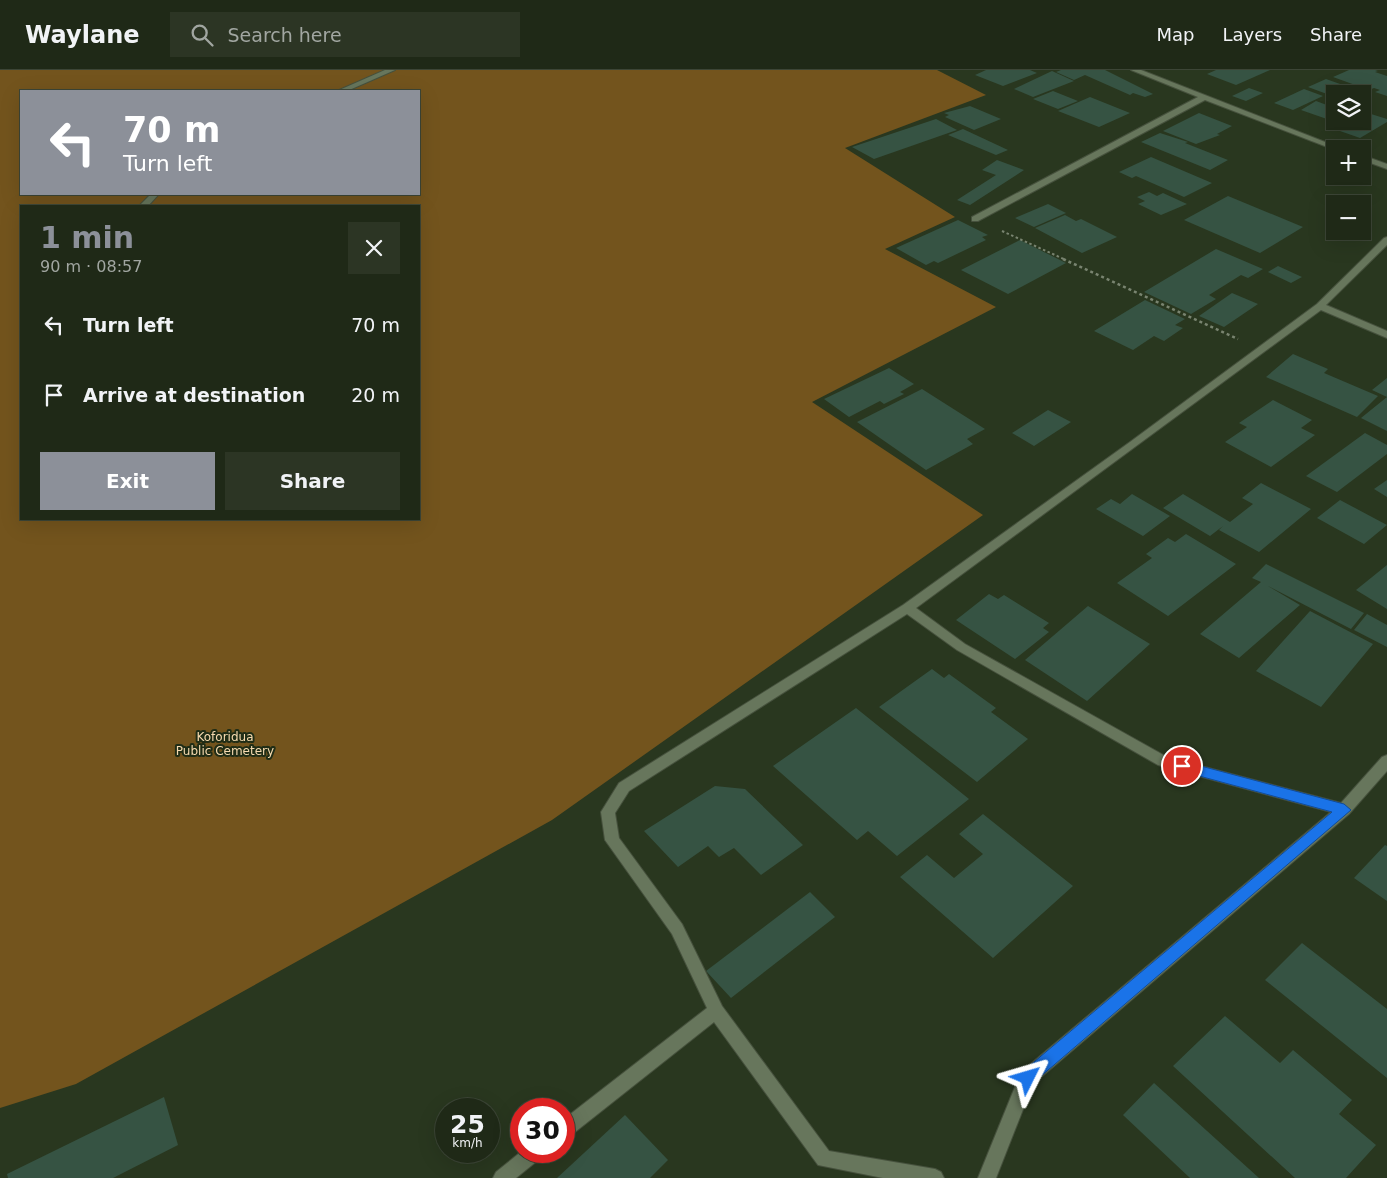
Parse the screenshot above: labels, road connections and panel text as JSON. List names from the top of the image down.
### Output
{
  "parks": ["Koforidua Public Cemetery"],
  "page": {
    "header": "Waylane",
    "search": "Search here",
    "nav": ["Map", "Layers", "Share"],
    "map_buttons": ["+", "−"],
    "turn": ["70 m", "Turn left"],
    "heading": ["1 min", "90 m · 08:57"],
    "list": [
      {
        "name": "Turn left",
        "value": "70 m"
      },
      {
        "name": "Arrive at destination",
        "value": "20 m"
      }
    ],
    "buttons": ["Exit", "Share"],
    "speed": "25 km/h",
    "limit": "30"
  }
}
